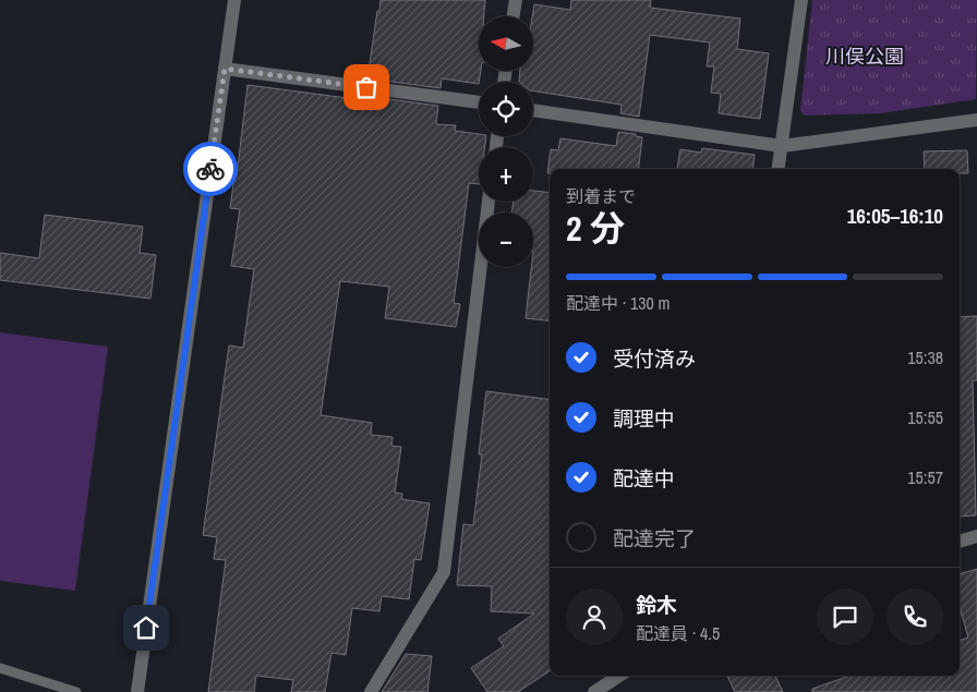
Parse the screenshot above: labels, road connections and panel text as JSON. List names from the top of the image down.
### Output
{
  "parks": ["川俣公園"],
  "north": "left",
  "page": {
    "map_buttons": ["+", "−"],
    "heading": ["2 分", "到着まで", "16:05–16:10"],
    "panel": ["鈴木", "配達員 · 4.5"],
    "bar": "配達中 · 130 m",
    "list": [
      ["受付済み", "15:38"],
      ["調理中", "15:55"],
      ["配達中", "15:57"],
      "配達完了"
    ]
  }
}
